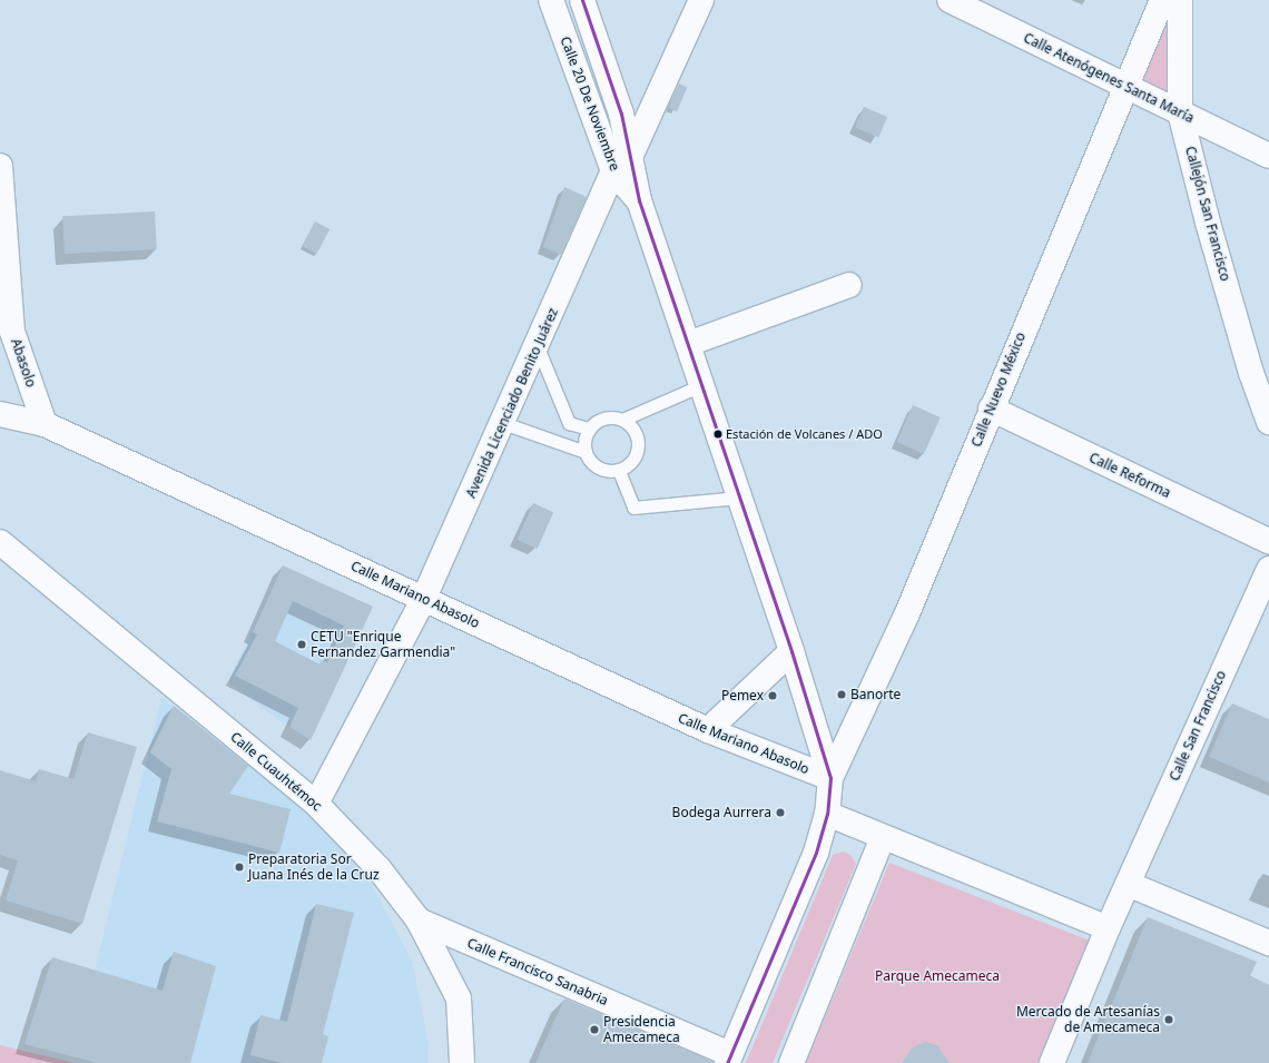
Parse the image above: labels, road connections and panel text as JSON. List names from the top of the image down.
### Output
{
  "streets": {
    "street": [
      "Calle Atenógenes Santa María",
      "Calle 20 De Noviembre",
      "Callejón San Francisco",
      "Abasolo",
      "Calle Nuevo México",
      "Avenida Licenciado Benito Juárez",
      "Calle Reforma",
      "Calle Mariano Abasolo",
      "Calle San Francisco",
      "Calle Cuauhtémoc",
      "Calle Francisco Sanabria"
    ]
  },
  "crossings": [
    ["Calle Atenógenes Santa María", "Callejón San Francisco"],
    ["Calle Atenógenes Santa María", "Calle Nuevo México"],
    ["Calle 20 De Noviembre", "Calle Nuevo México"],
    ["Calle 20 De Noviembre", "Avenida Licenciado Benito Juárez"],
    ["Calle 20 De Noviembre", "Calle Mariano Abasolo"],
    ["Calle 20 De Noviembre", "Calle Francisco Sanabria"],
    ["Abasolo", "Calle Mariano Abasolo"],
    ["Calle Nuevo México", "Calle Reforma"],
    ["Calle Nuevo México", "Calle Mariano Abasolo"],
    ["Avenida Licenciado Benito Juárez", "Calle Mariano Abasolo"],
    ["Avenida Licenciado Benito Juárez", "Calle Cuauhtémoc"],
    ["Calle Cuauhtémoc", "Calle Francisco Sanabria"]
  ],
  "parks": ["Parque Amecameca"],
  "places": [
    "Estación de Volcanes / ADO",
    "CETU \"Enrique Fernandez Garmendia\"",
    "Banorte",
    "Pemex",
    "Bodega Aurrera",
    "Preparatoria Sor Juana Inés de la Cruz",
    "Mercado de Artesanías de Amecameca",
    "Presidencia Amecameca"
  ]
}
